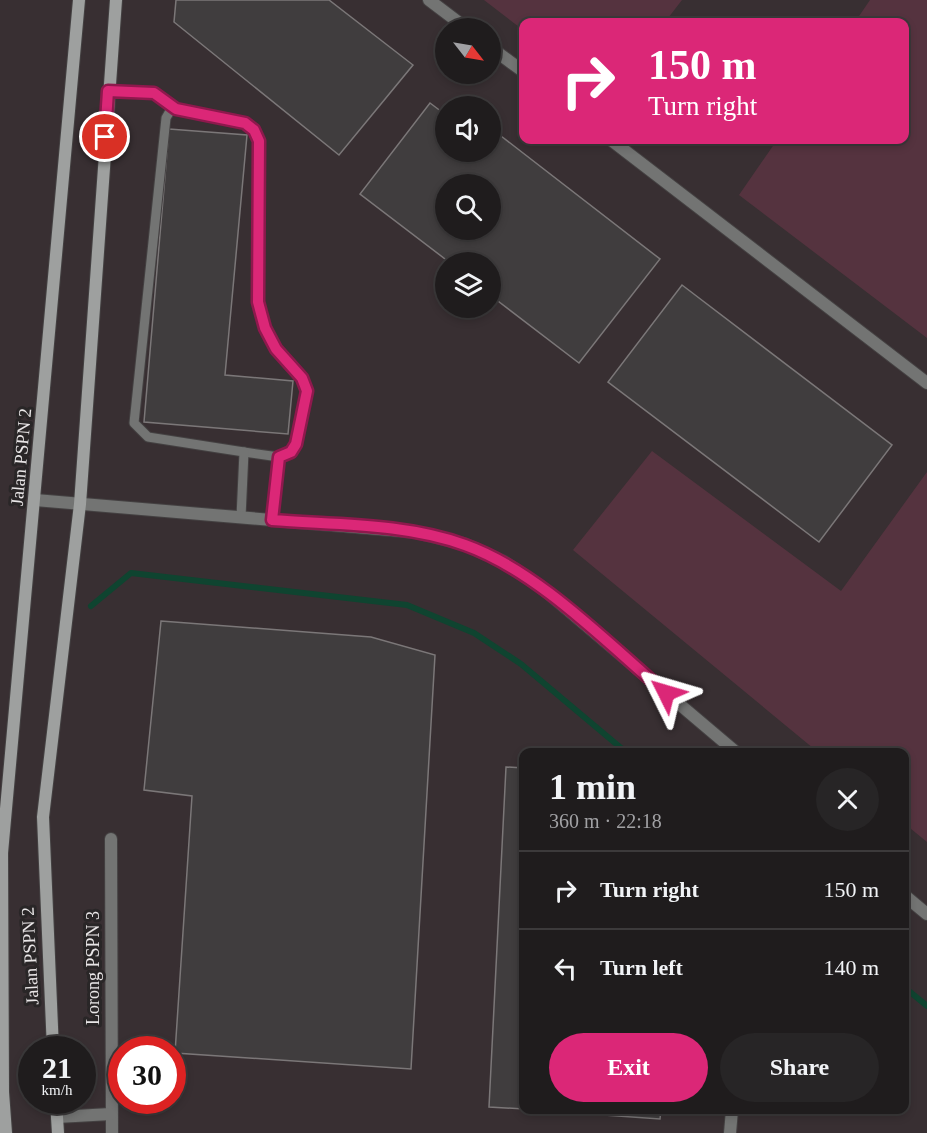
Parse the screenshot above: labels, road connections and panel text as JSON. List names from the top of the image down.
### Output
{
  "streets": {
    "street": ["Jalan PSPN 2", "Lorong PSPN 3"]
  },
  "north": "bottom right",
  "page": {
    "turn": ["150 m", "Turn right"],
    "heading": ["1 min", "360 m · 22:18"],
    "list": [
      {
        "name": "Turn right",
        "value": "150 m"
      },
      {
        "name": "Turn left",
        "value": "140 m"
      }
    ],
    "buttons": ["Exit", "Share"],
    "speed": "21 km/h",
    "limit": "30"
  }
}
